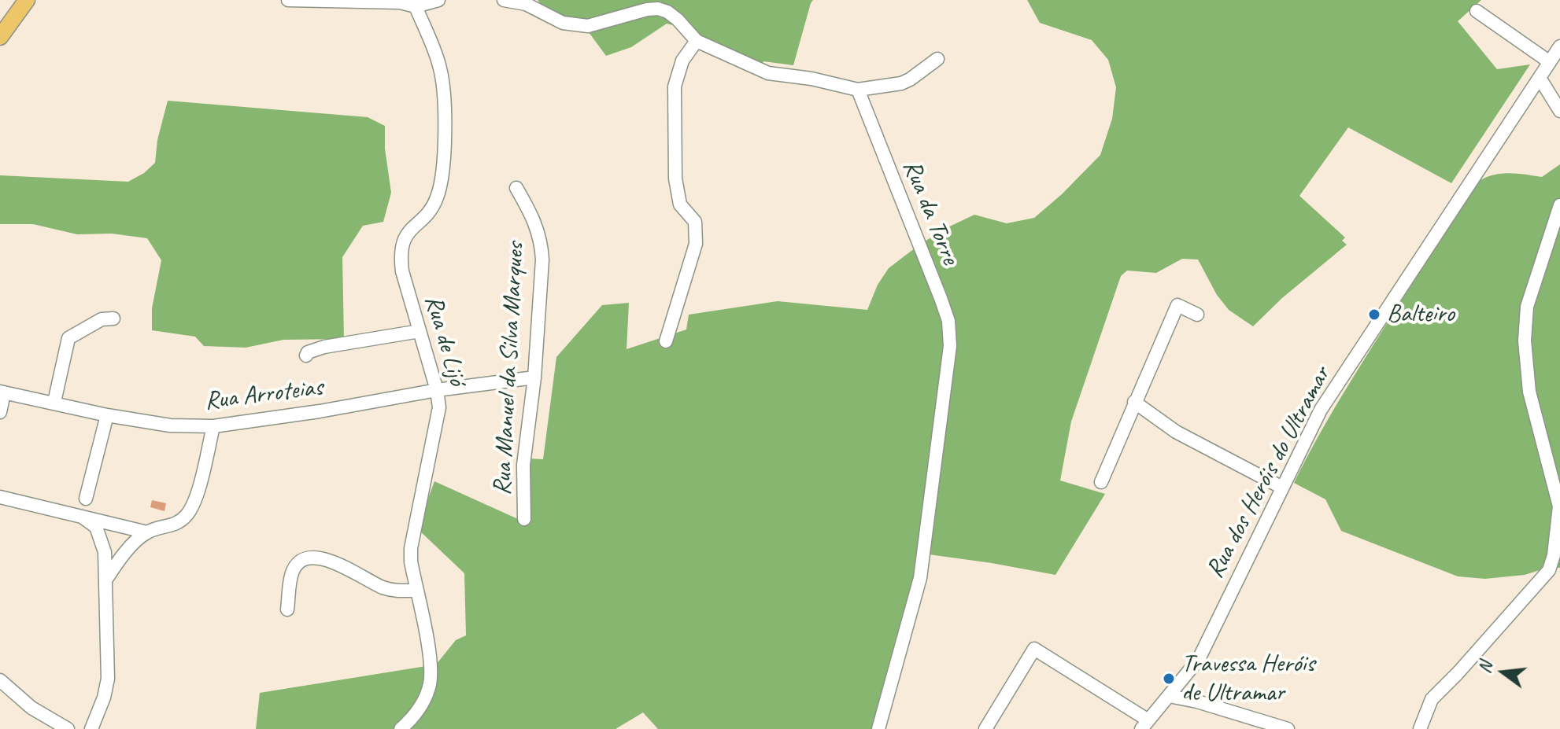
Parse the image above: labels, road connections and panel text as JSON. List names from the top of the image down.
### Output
{
  "streets": {
    "street": [
      "Rua da Torre",
      "Rua de Lijó",
      "Rua Manuel da Silva Marques",
      "Rua Arroteias",
      "Rua dos Heróis do Ultramar"
    ]
  },
  "crossings": [
    ["Rua de Lijó", "Rua Arroteias"],
    ["Rua Manuel da Silva Marques", "Rua Arroteias"]
  ],
  "places": ["Balteiro", "Travessa Heróis de Ultramar"],
  "north": "left"
}
